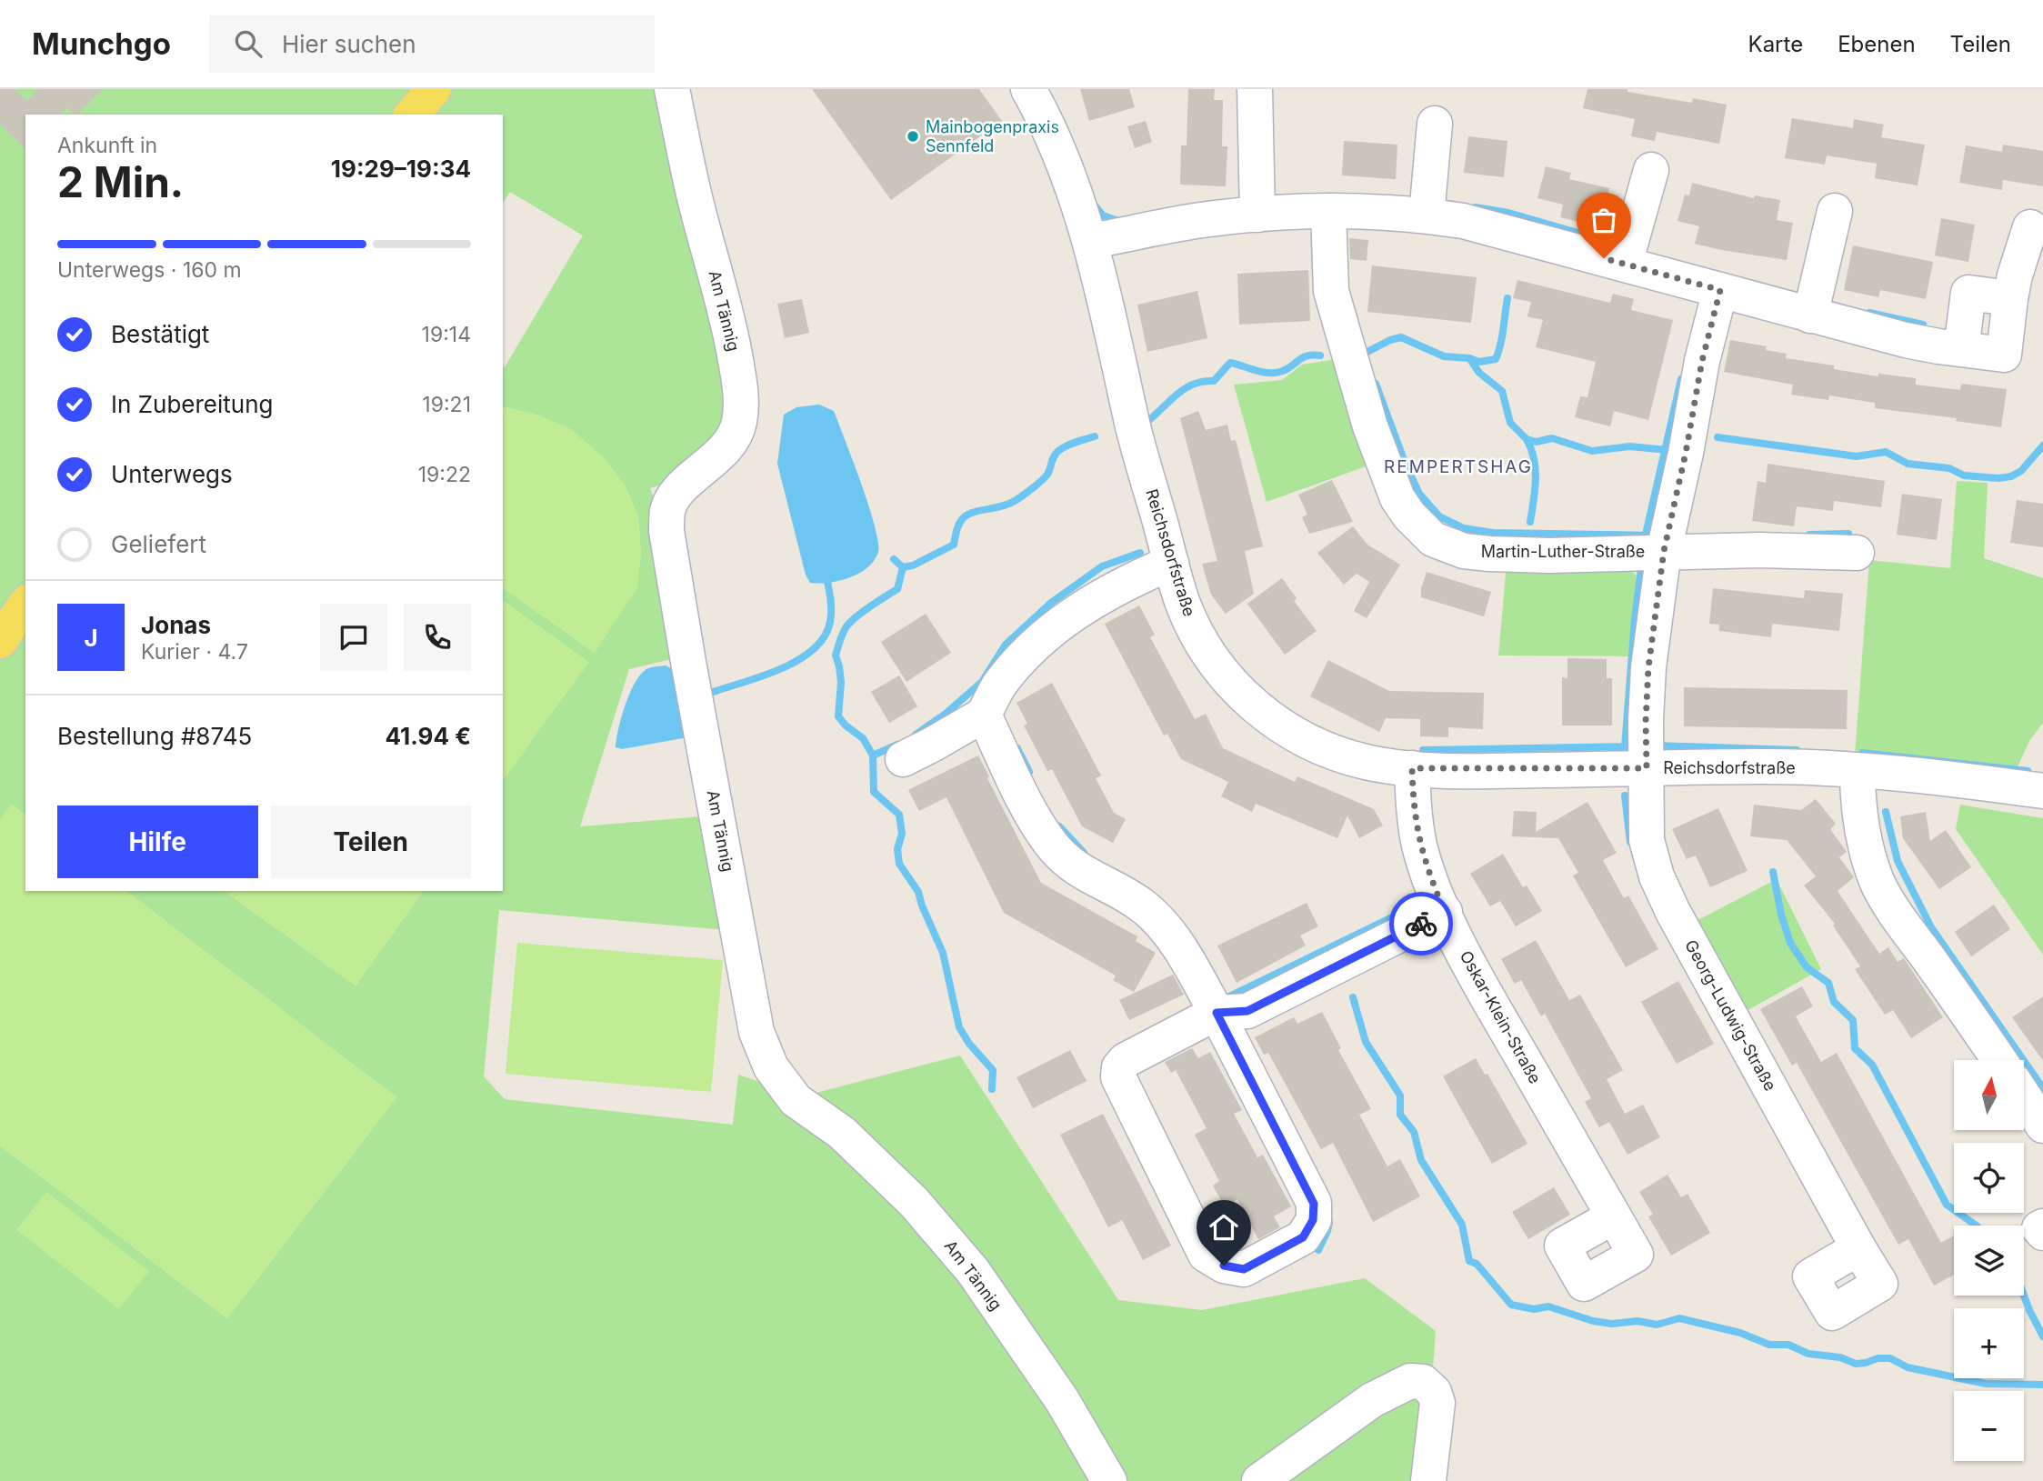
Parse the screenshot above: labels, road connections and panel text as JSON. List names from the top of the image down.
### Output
{
  "streets": {
    "street": [
      "Am Tännig",
      "Martin-Luther-Straße",
      "Reichsdorfstraße",
      "Georg-Ludwig-Straße",
      "Oskar-Klein-Straße"
    ]
  },
  "crossings": [
    ["Martin-Luther-Straße", "Georg-Ludwig-Straße"],
    ["Reichsdorfstraße", "Georg-Ludwig-Straße"],
    ["Reichsdorfstraße", "Oskar-Klein-Straße"]
  ],
  "districts": ["REMPERTSHAG"],
  "places": ["Mainbogenpraxis Sennfeld"],
  "north": "top",
  "page": {
    "header": "Munchgo",
    "search": "Hier suchen",
    "nav": ["Karte", "Ebenen", "Teilen"],
    "heading": ["2 Min.", "Ankunft in", "19:29–19:34"],
    "panel": [
      "Jonas",
      "Kurier · 4.7",
      "Bestellung #8745",
      "41.94 €"
    ],
    "bar": "Unterwegs · 160 m",
    "list": [
      ["Bestätigt", "19:14"],
      ["In Zubereitung", "19:21"],
      ["Unterwegs", "19:22"],
      "Geliefert"
    ],
    "round": "J",
    "buttons": ["Hilfe", "Teilen"],
    "map_buttons": ["+", "−"]
  }
}
